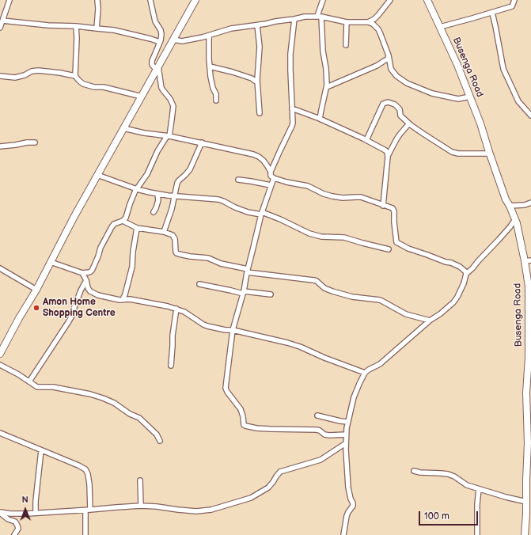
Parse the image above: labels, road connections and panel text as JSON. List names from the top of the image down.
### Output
{
  "streets": {
    "street": ["Busenga Road"]
  },
  "places": ["Amon Home Shopping Centre"],
  "scale_bar": "100 m",
  "north": "top"
}
